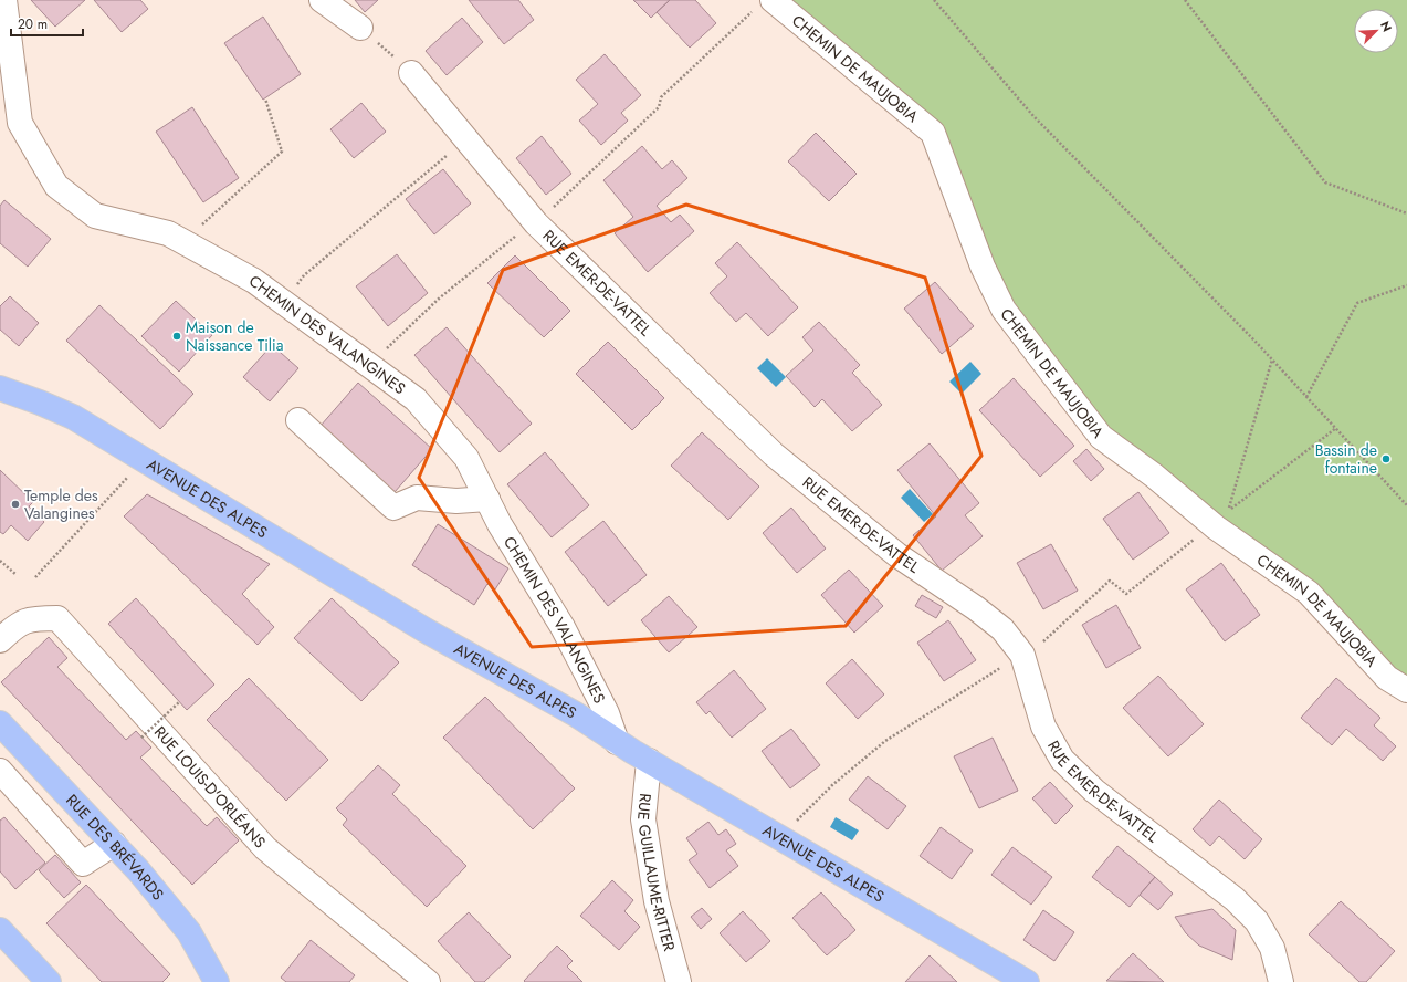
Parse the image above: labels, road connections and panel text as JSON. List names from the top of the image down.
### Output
{
  "streets": {
    "main road": ["AVENUE DES ALPES", "RUE DES BRÉVARDS"],
    "street": [
      "CHEMIN DE MAUJOBIA",
      "RUE EMER-DE-VATTEL",
      "CHEMIN DES VALANGINES",
      "RUE LOUIS-D'ORLÉANS",
      "RUE GUILLAUME-RITTER"
    ]
  },
  "crossings": [
    ["CHEMIN DES VALANGINES", "AVENUE DES ALPES"],
    ["AVENUE DES ALPES", "RUE GUILLAUME-RITTER"]
  ],
  "places": ["Maison de Naissance Tilia", "Bassin de fontaine", "Temple des Valangines"],
  "scale_bar": "20 m",
  "north": "top right"
}
